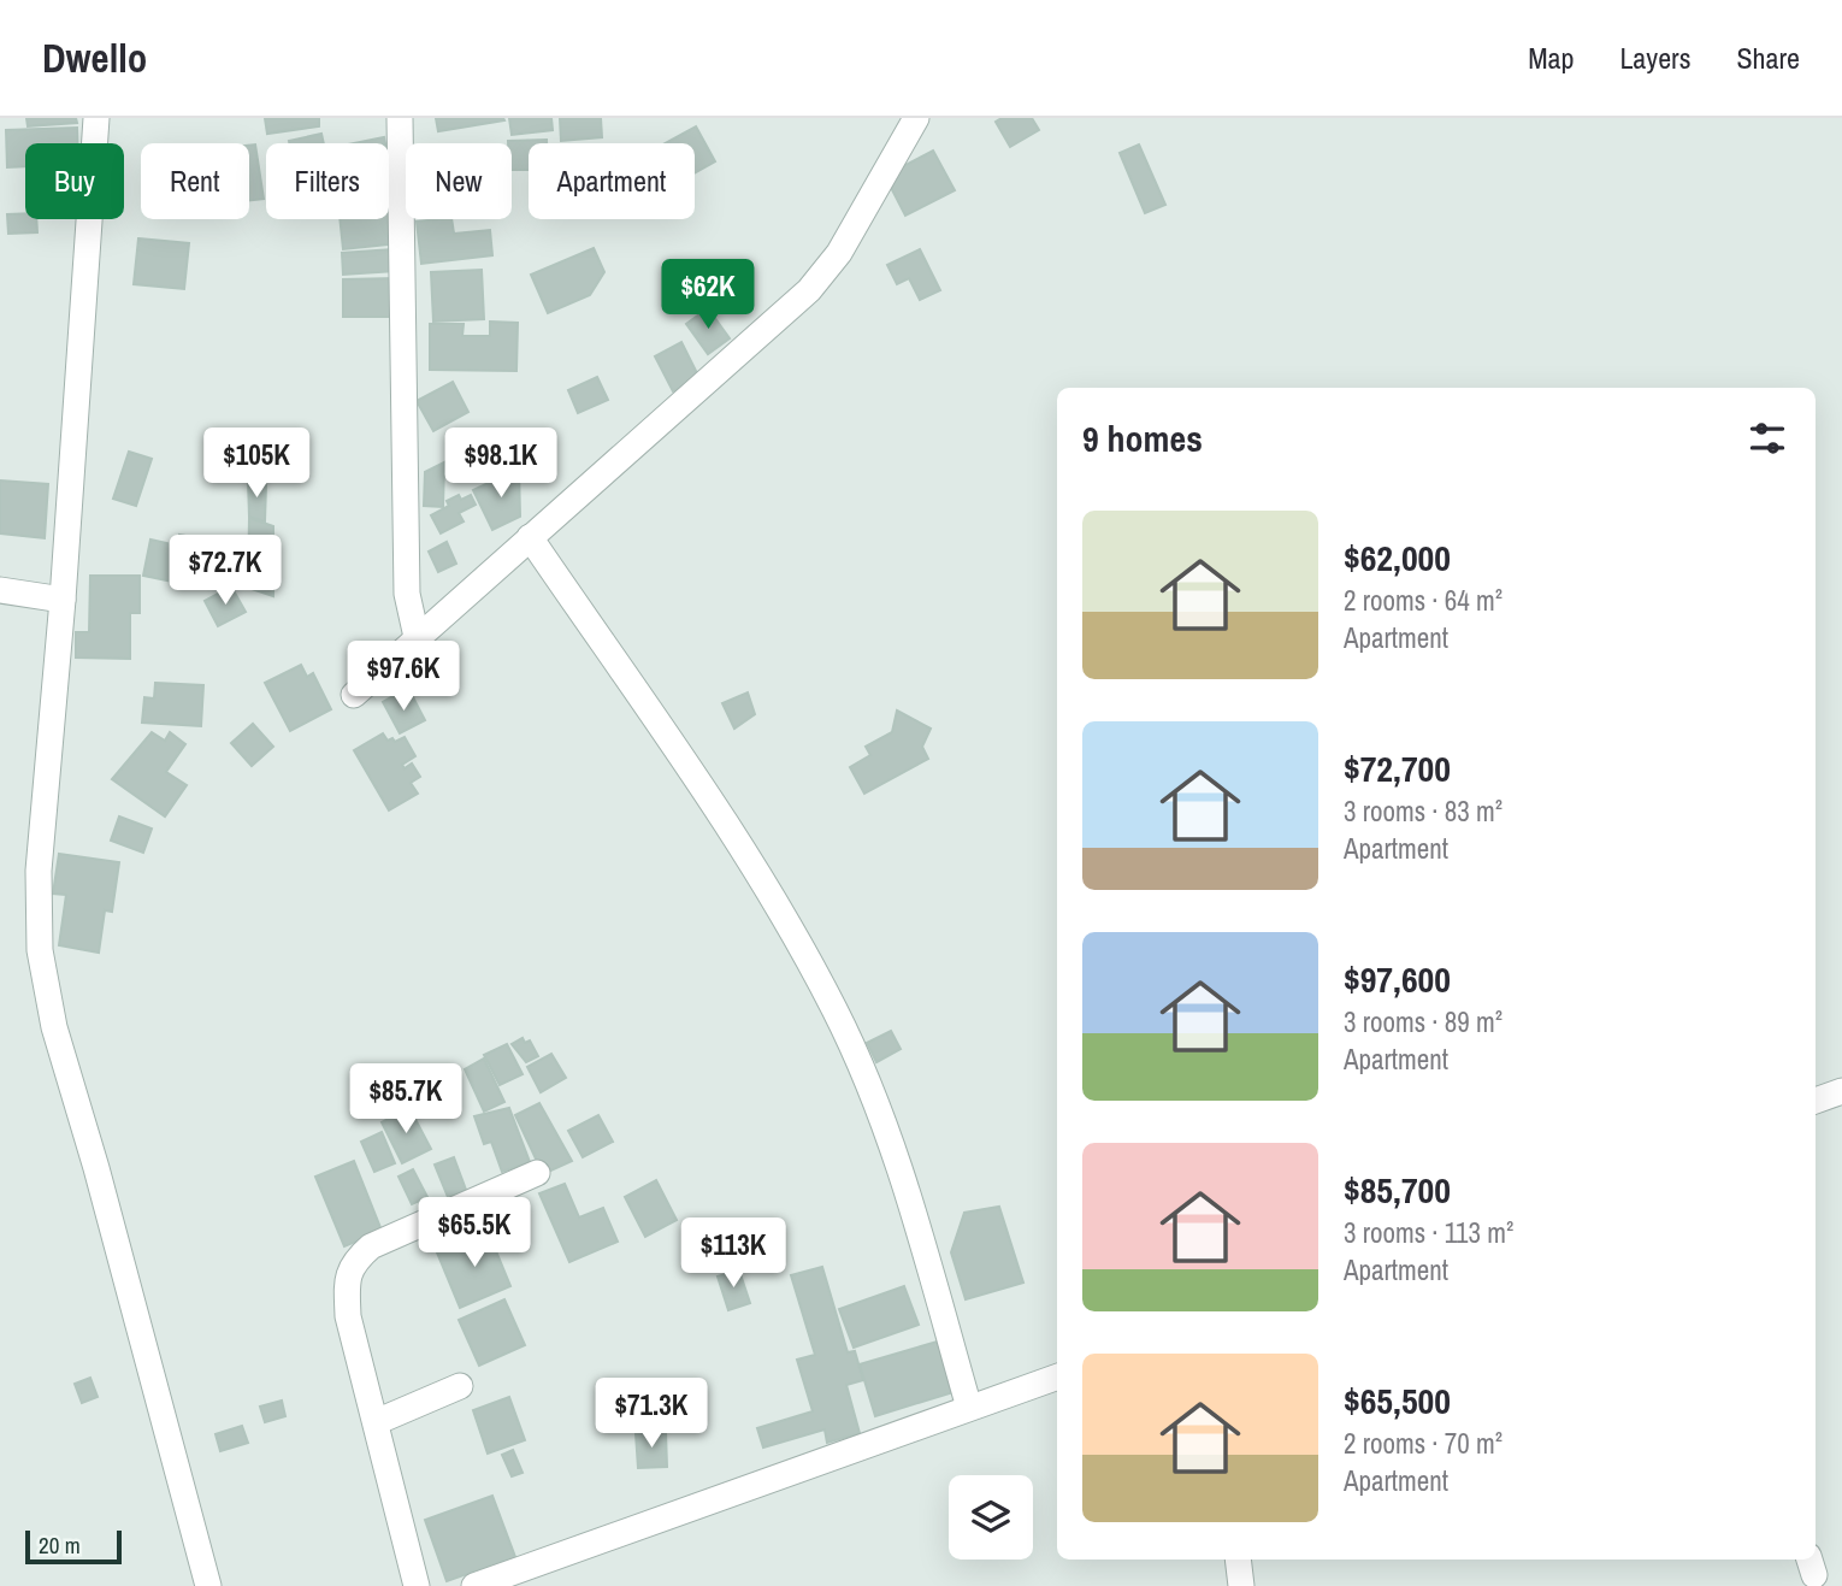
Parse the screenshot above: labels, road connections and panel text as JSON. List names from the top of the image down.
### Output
{
  "scale_bar": "20 m",
  "page": {
    "header": "Dwello",
    "nav": ["Map", "Layers", "Share"],
    "chip": [
      "Buy",
      "Rent",
      "Filters",
      "New",
      "Apartment"
    ],
    "price": [
      "$62K",
      "$105K",
      "$98.1K",
      "$72.7K",
      "$97.6K",
      "$85.7K",
      "$65.5K",
      "$113K",
      "$71.3K"
    ],
    "heading": "9 homes",
    "list": [
      {
        "name": "$62,000",
        "note": "2 rooms · 64 m² · Apartment"
      },
      {
        "name": "$72,700",
        "note": "3 rooms · 83 m² · Apartment"
      },
      {
        "name": "$97,600",
        "note": "3 rooms · 89 m² · Apartment"
      },
      {
        "name": "$85,700",
        "note": "3 rooms · 113 m² · Apartment"
      },
      {
        "name": "$65,500",
        "note": "2 rooms · 70 m² · Apartment"
      }
    ],
    "scale": "20 m"
  }
}
